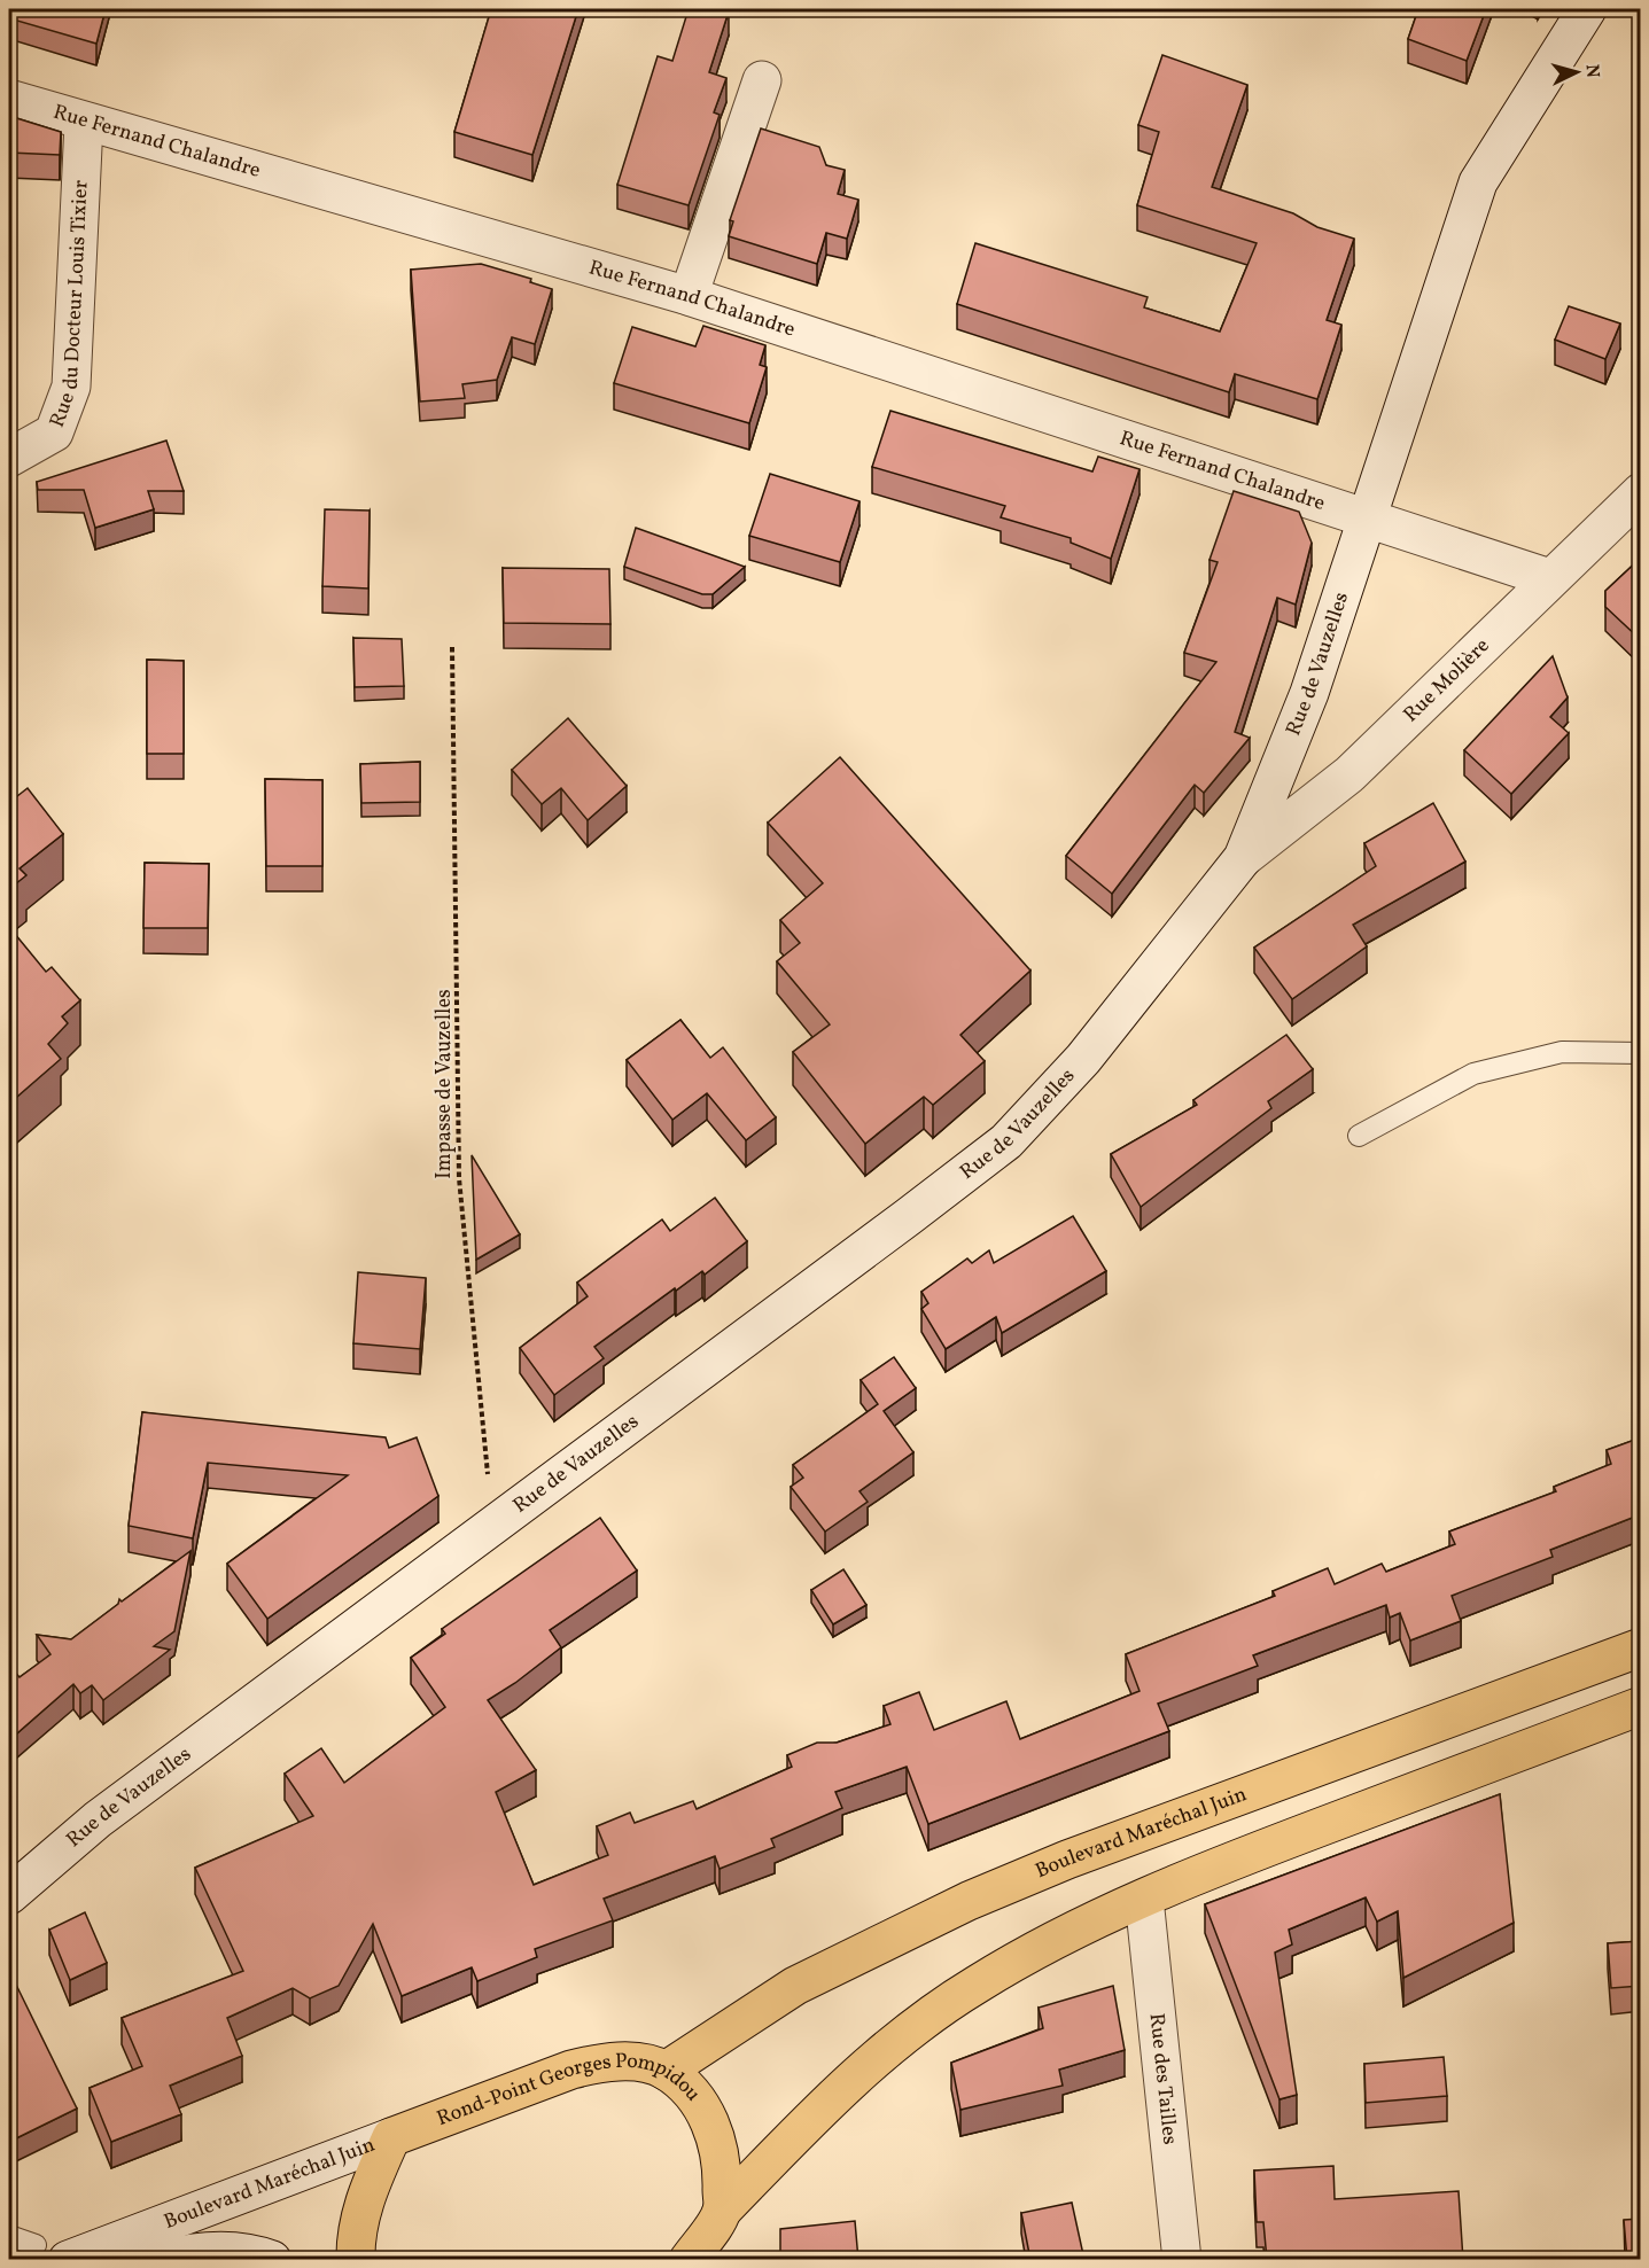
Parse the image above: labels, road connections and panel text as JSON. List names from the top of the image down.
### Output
{
  "streets": {
    "main road": ["Boulevard Maréchal Juin", "Rond-Point Georges Pompidou"],
    "street": [
      "Rue Fernand Chalandre",
      "Rue du Docteur Louis Tixier",
      "Rue de Vauzelles",
      "Rue Molière",
      "Rue des Tailles"
    ],
    "path": ["Impasse de Vauzelles"]
  },
  "crossings": [
    ["Rue Fernand Chalandre", "Rue du Docteur Louis Tixier"],
    ["Rue Fernand Chalandre", "Rue de Vauzelles"],
    ["Rue Fernand Chalandre", "Rue Molière"],
    ["Rue de Vauzelles", "Rue Molière"],
    ["Rue de Vauzelles", "Impasse de Vauzelles"],
    ["Boulevard Maréchal Juin", "Rond-Point Georges Pompidou"]
  ],
  "north": "right"
}
